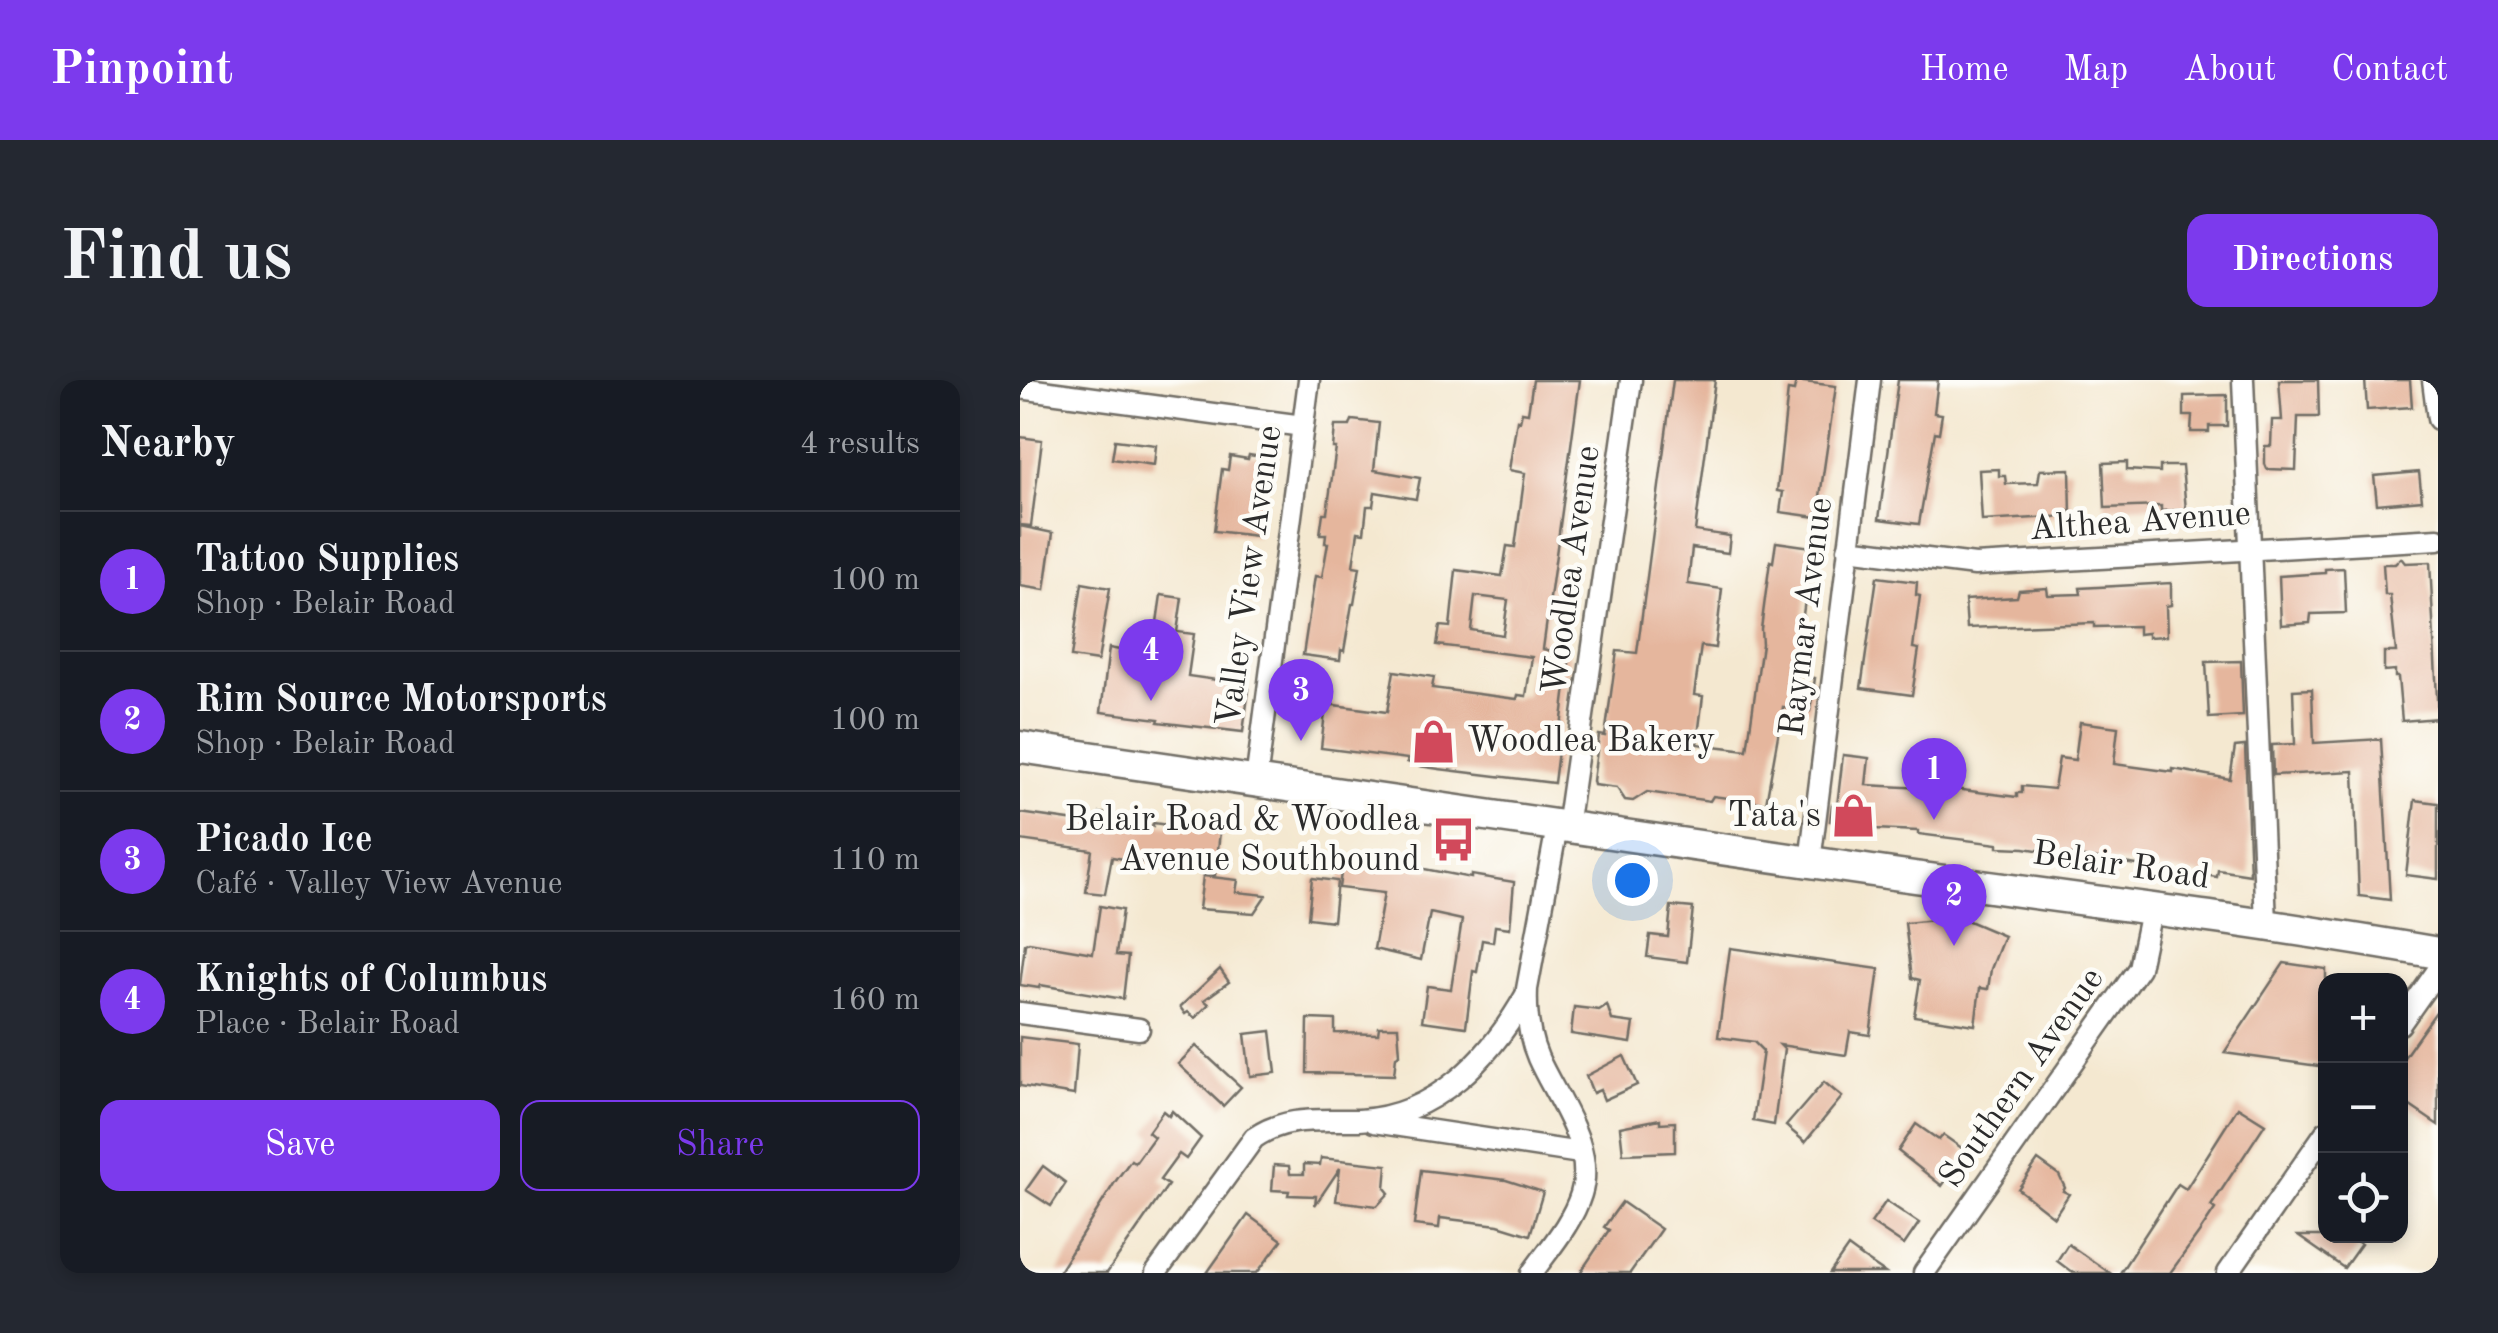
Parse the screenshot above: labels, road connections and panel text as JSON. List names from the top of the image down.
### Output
{
  "streets": {
    "main road": ["Belair Road"],
    "street": [
      "Althea Avenue",
      "Woodlea Avenue",
      "Valley View Avenue",
      "Raymar Avenue",
      "Southern Avenue"
    ]
  },
  "crossings": [
    ["Althea Avenue", "Raymar Avenue"],
    ["Woodlea Avenue", "Belair Road"],
    ["Valley View Avenue", "Belair Road"],
    ["Raymar Avenue", "Belair Road"],
    ["Belair Road", "Southern Avenue"]
  ],
  "places": {
    "shop": ["Woodlea Bakery", "Tata's"],
    "bus stop": ["Belair Road & Woodlea Avenue Southbound"]
  },
  "page": {
    "header": "Pinpoint",
    "nav": [
      "Home",
      "Map",
      "About",
      "Contact"
    ],
    "buttons": [
      "Directions",
      ["Save", "Share"]
    ],
    "title": "Find us",
    "heading": ["Nearby", "4 results"],
    "list": [
      {
        "mark": "1",
        "name": "Tattoo Supplies",
        "note": "Shop · Belair Road",
        "value": "100 m"
      },
      {
        "mark": "2",
        "name": "Rim Source Motorsports",
        "note": "Shop · Belair Road",
        "value": "100 m"
      },
      {
        "mark": "3",
        "name": "Picado Ice",
        "note": "Café · Valley View Avenue",
        "value": "110 m"
      },
      {
        "mark": "4",
        "name": "Knights of Columbus",
        "note": "Place · Belair Road",
        "value": "160 m"
      }
    ],
    "pins": [
      "4",
      "3",
      "1",
      "2"
    ],
    "map_buttons": ["+", "−"]
  }
}
